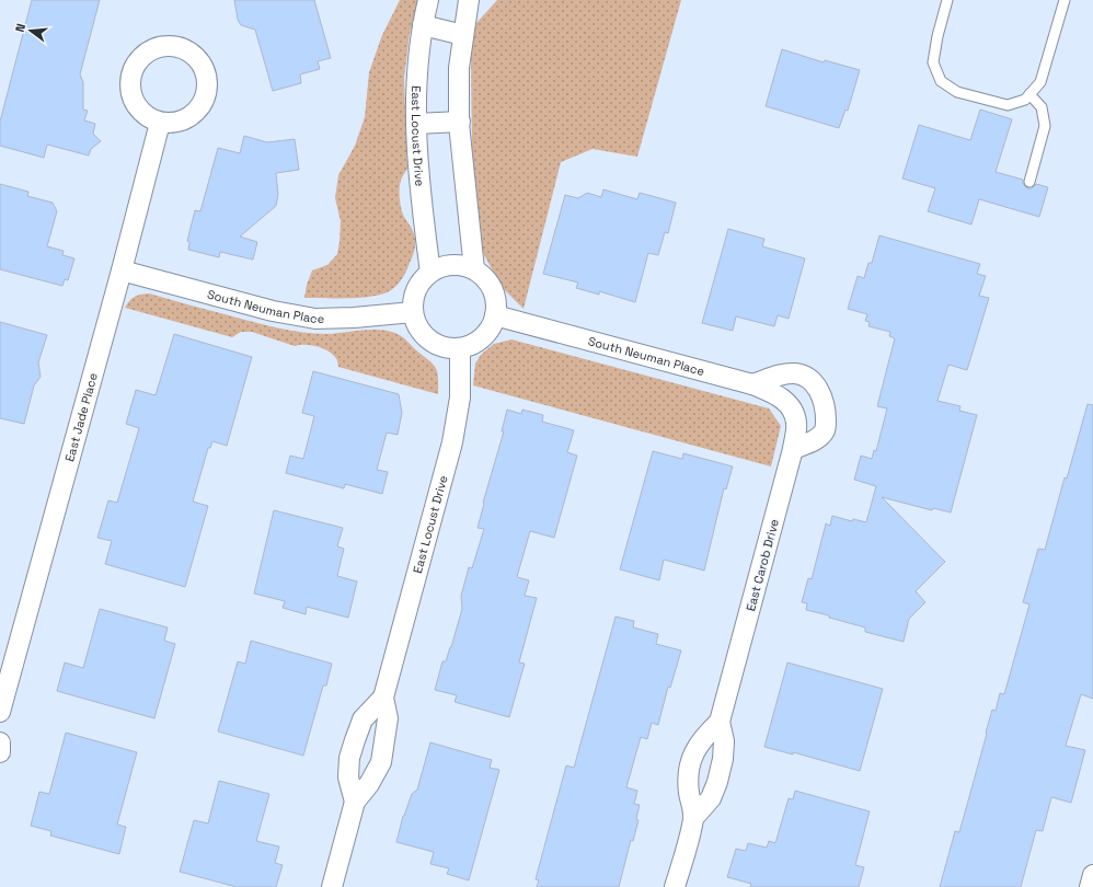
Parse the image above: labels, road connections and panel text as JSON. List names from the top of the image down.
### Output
{
  "streets": {
    "street": [
      "East Locust Drive",
      "South Neuman Place",
      "East Jade Place",
      "East Carob Drive"
    ]
  },
  "crossings": [
    ["East Locust Drive", "South Neuman Place"],
    ["South Neuman Place", "East Jade Place"],
    ["South Neuman Place", "East Carob Drive"]
  ],
  "north": "left"
}
